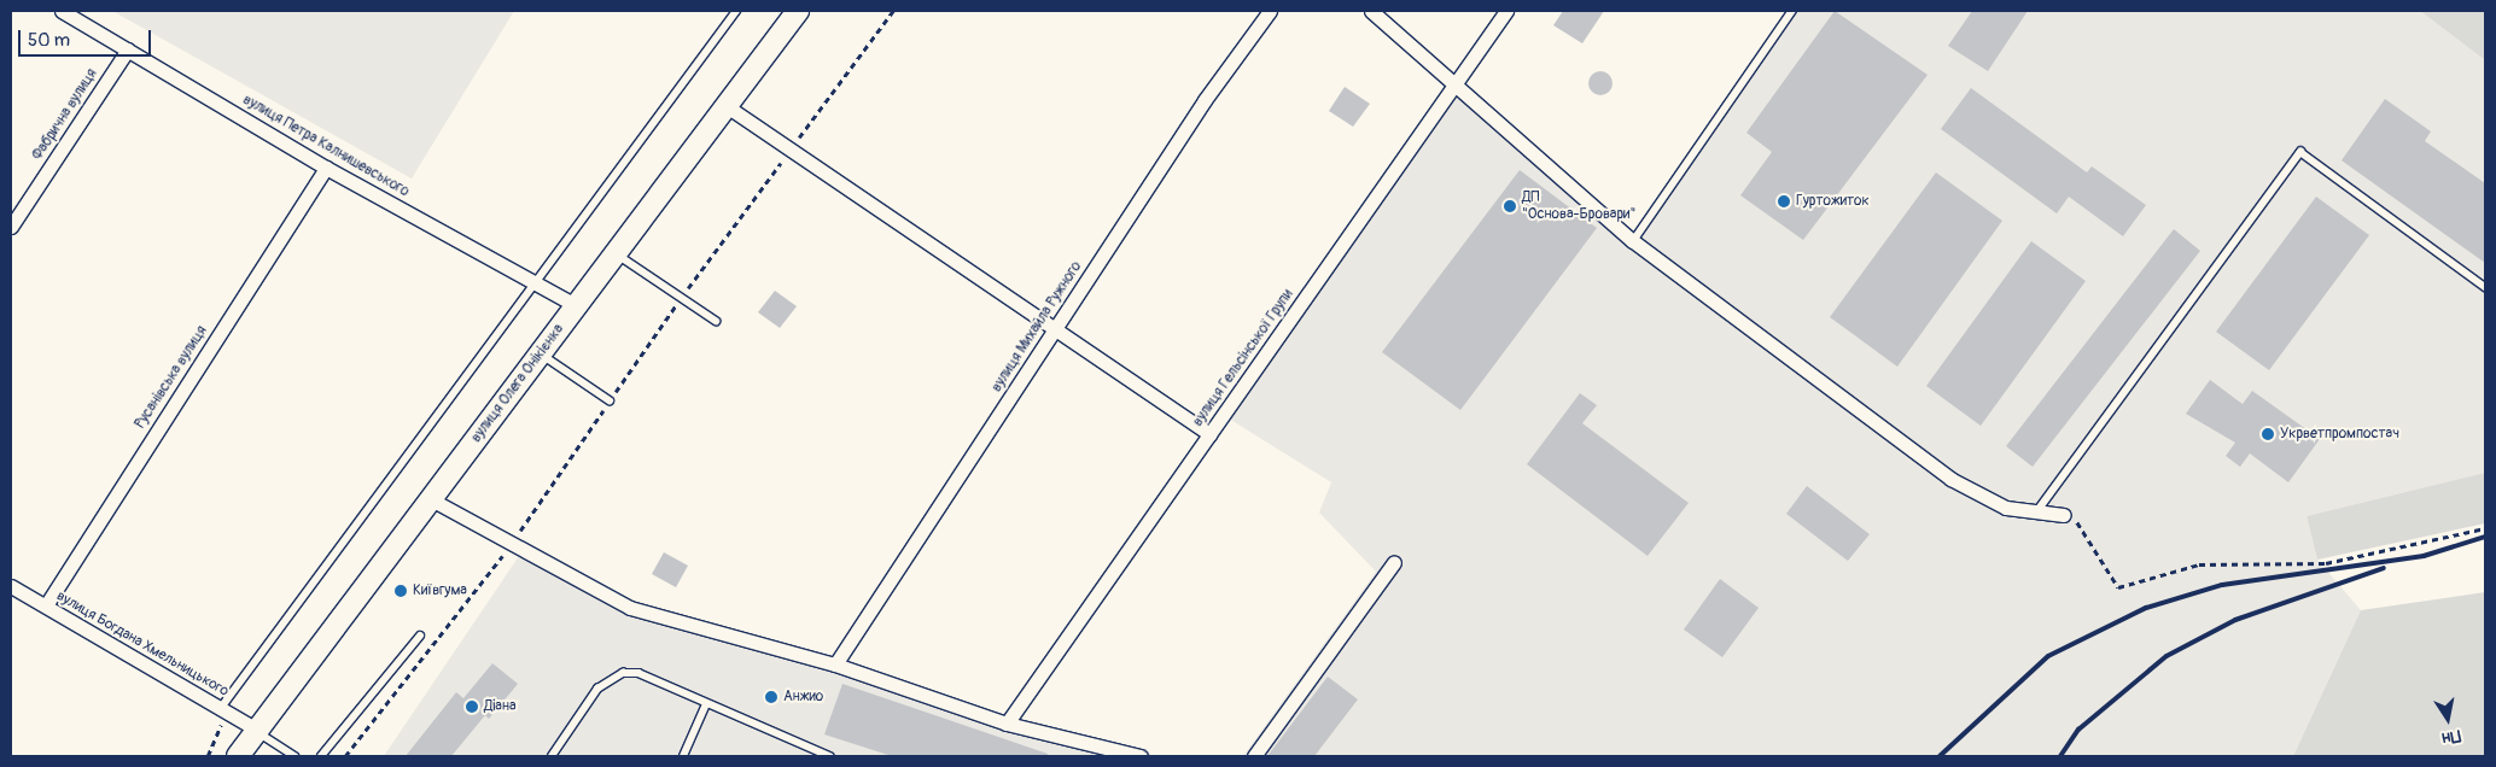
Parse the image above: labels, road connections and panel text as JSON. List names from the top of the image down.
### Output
{
  "streets": {
    "main road": ["вулиця Олега Онікієнка"],
    "street": [
      "Фабрична вулиця",
      "вулиця Петра Калнишевського",
      "вулиця Михайла Ружного",
      "вулиця Гельсінської Групи",
      "Русанівська вулиця",
      "вулиця Богдана Хмельницького"
    ]
  },
  "crossings": [
    ["Фабрична вулиця", "вулиця Петра Калнишевського"],
    ["вулиця Петра Калнишевського", "Русанівська вулиця"],
    ["вулиця Петра Калнишевського", "вулиця Олега Онікієнка"],
    ["Русанівська вулиця", "вулиця Богдана Хмельницького"],
    ["вулиця Олега Онікієнка", "вулиця Богдана Хмельницького"]
  ],
  "places": [
    "Гуртожиток",
    "ДП \"Основа-Бровари\"",
    "Укрветпромпостач",
    "Київгума",
    "Анжио",
    "Діана"
  ],
  "scale_bar": "50 m",
  "north": "bottom"
}
